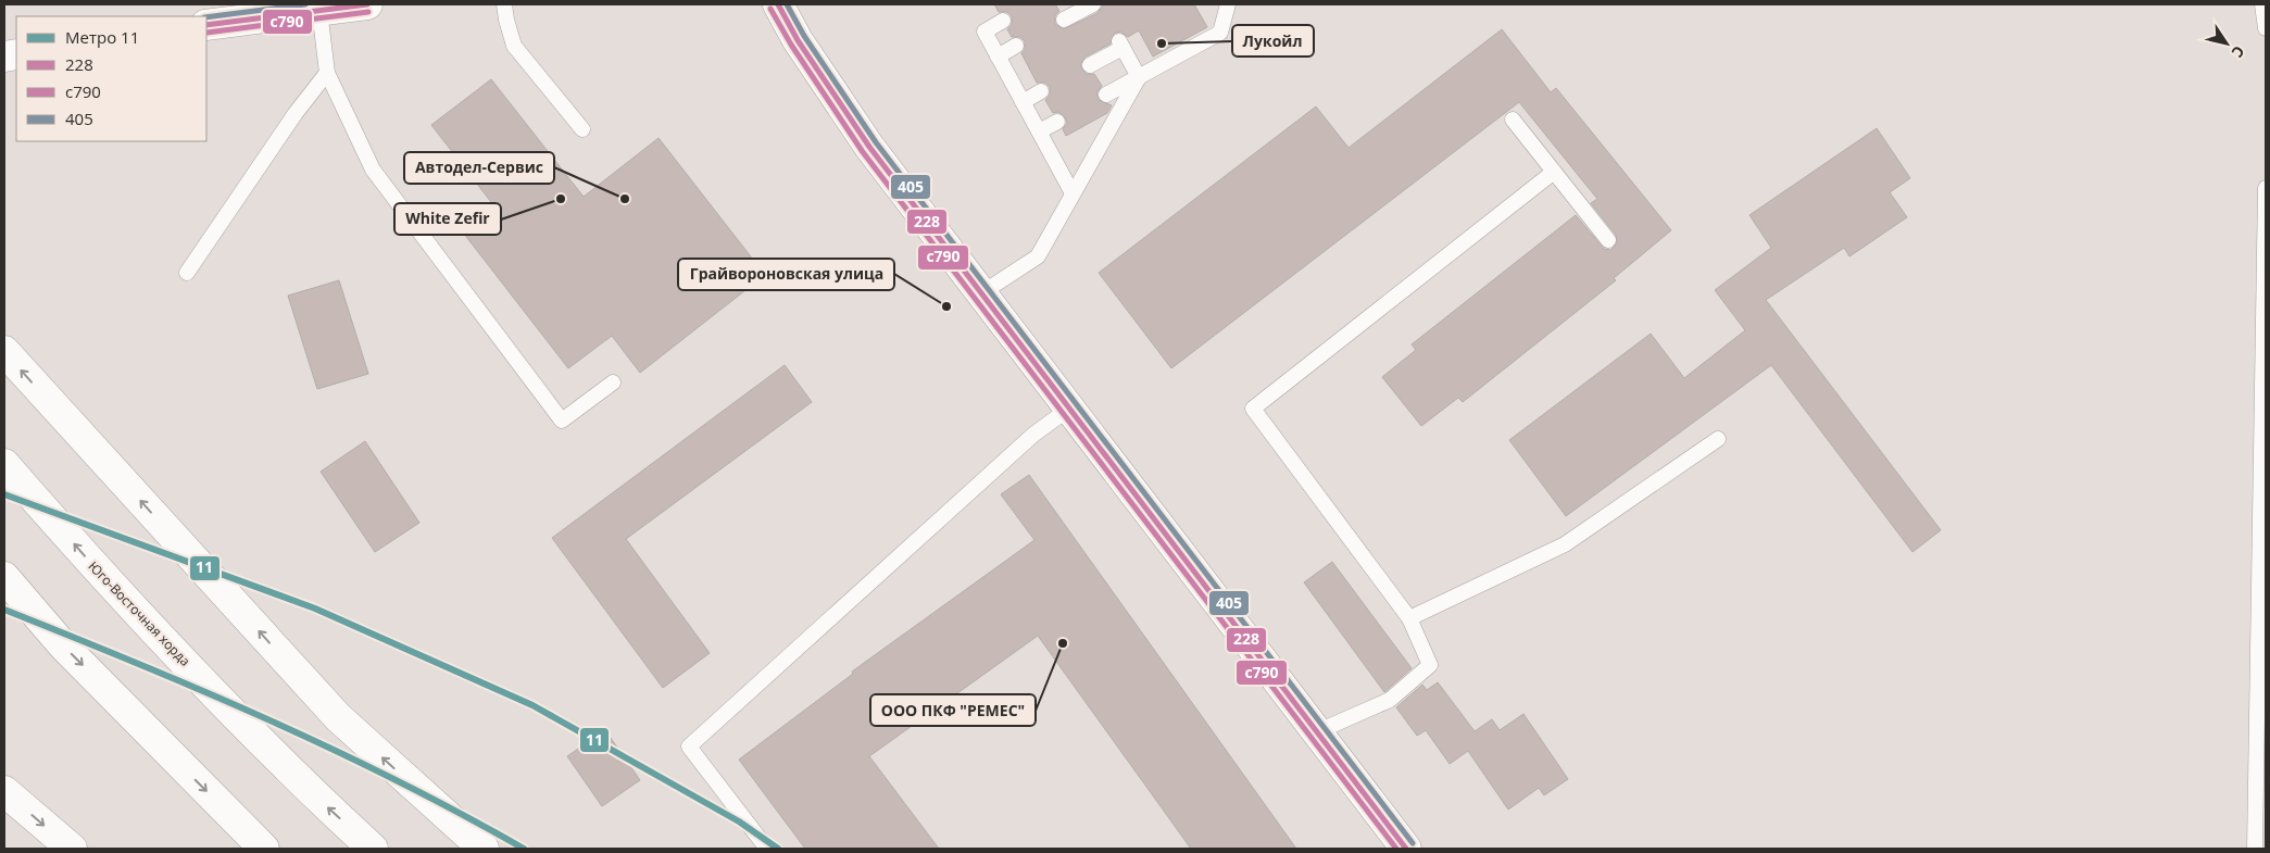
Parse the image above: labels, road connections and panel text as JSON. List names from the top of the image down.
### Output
{
  "streets": {
    "main road": ["Юго-Восточная хорда"]
  },
  "places": [
    "Лукойл",
    "White Zefir",
    "Автодел-Сервис",
    "Грайвороновская улица",
    "ООО ПКФ \"РЕМЕС\""
  ],
  "lines": [
    "transit line 228",
    "transit line 405",
    "transit line с790",
    "metro line 11"
  ],
  "legend": [
    "Метро 11",
    "228",
    "с790",
    "405"
  ],
  "north": "bottom right"
}
